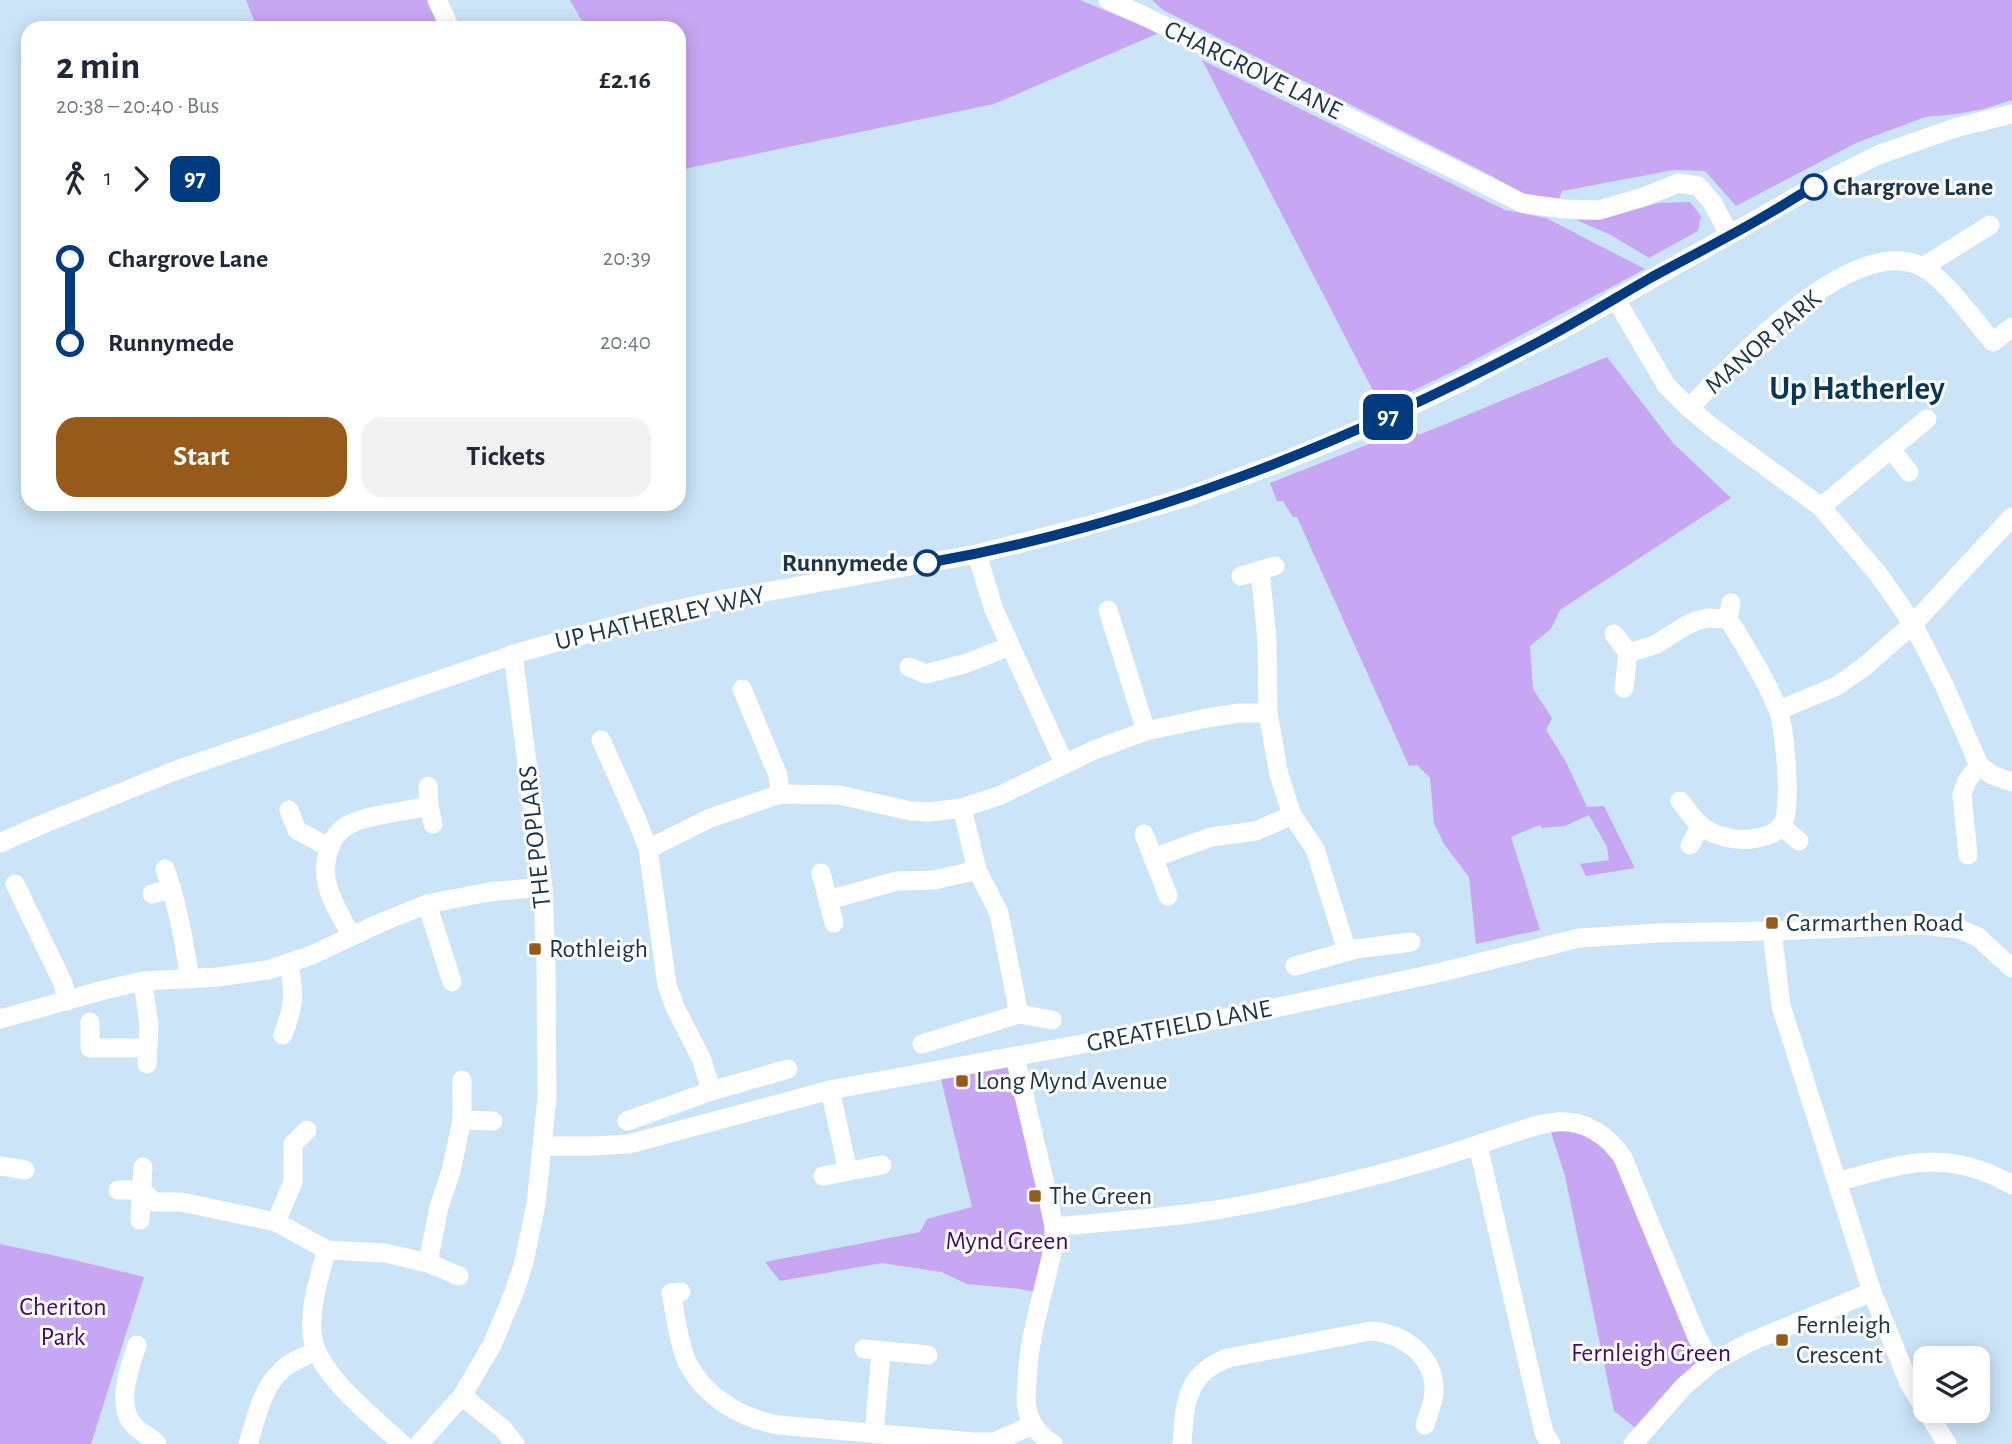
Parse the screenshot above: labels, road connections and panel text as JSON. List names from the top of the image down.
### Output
{
  "streets": {
    "street": [
      "CHARGROVE LANE",
      "MANOR PARK",
      "UP HATHERLEY WAY",
      "THE POPLARS",
      "GREATFIELD LANE"
    ]
  },
  "crossings": [
    ["CHARGROVE LANE", "UP HATHERLEY WAY"],
    ["UP HATHERLEY WAY", "THE POPLARS"],
    ["THE POPLARS", "GREATFIELD LANE"]
  ],
  "districts": ["Up Hatherley"],
  "parks": ["Mynd Green", "Cheriton Park", "Fernleigh Green"],
  "places": {
    "other": ["Chargrove Lane", "Runnymede"],
    "transit": [
      "Carmarthen Road",
      "Rothleigh",
      "Long Mynd Avenue",
      "The Green",
      "Fernleigh Crescent"
    ]
  },
  "lines": ["bus line 97"],
  "page": {
    "on_map": "97",
    "heading": ["2 min", "20:38 – 20:40 · Bus", "£2.16"],
    "legs": ["1", "97"],
    "list": [
      {
        "name": "Chargrove Lane",
        "value": "20:39"
      },
      {
        "name": "Runnymede",
        "value": "20:40"
      }
    ],
    "buttons": ["Start", "Tickets"]
  }
}
